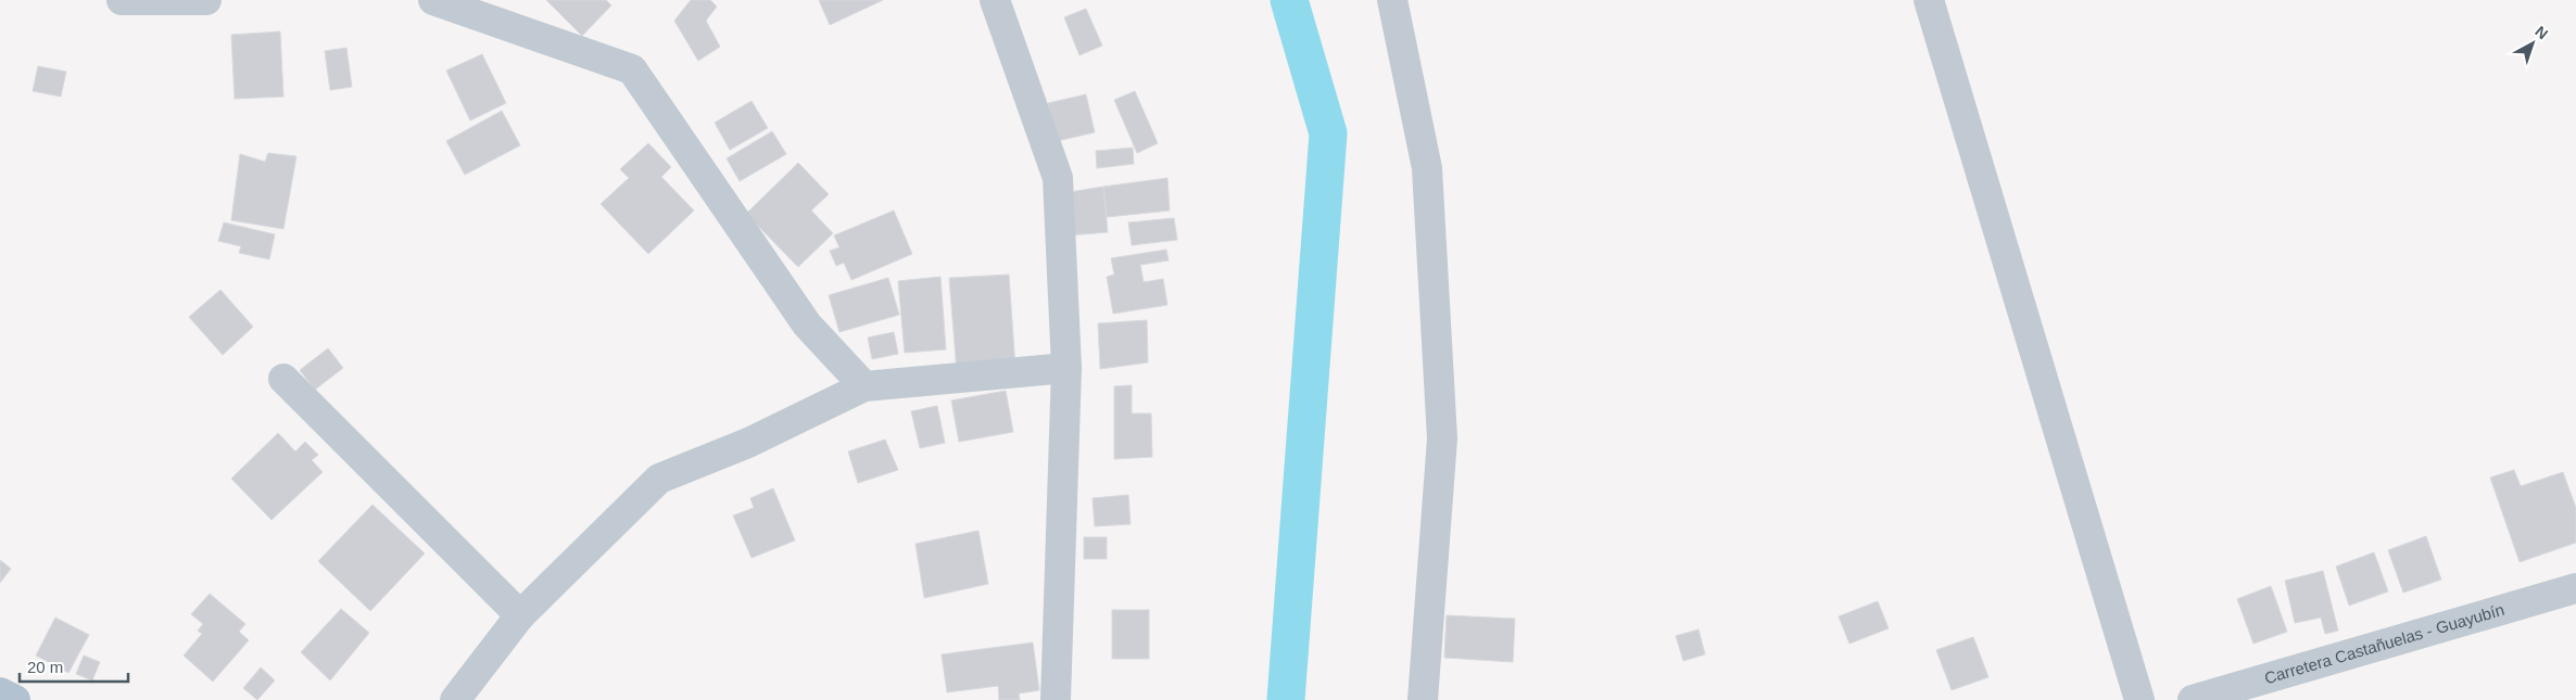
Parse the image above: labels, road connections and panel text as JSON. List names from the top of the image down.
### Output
{
  "streets": {
    "street": ["Carretera Castañuelas - Guayubín"]
  },
  "scale_bar": "20 m",
  "north": "top right"
}
